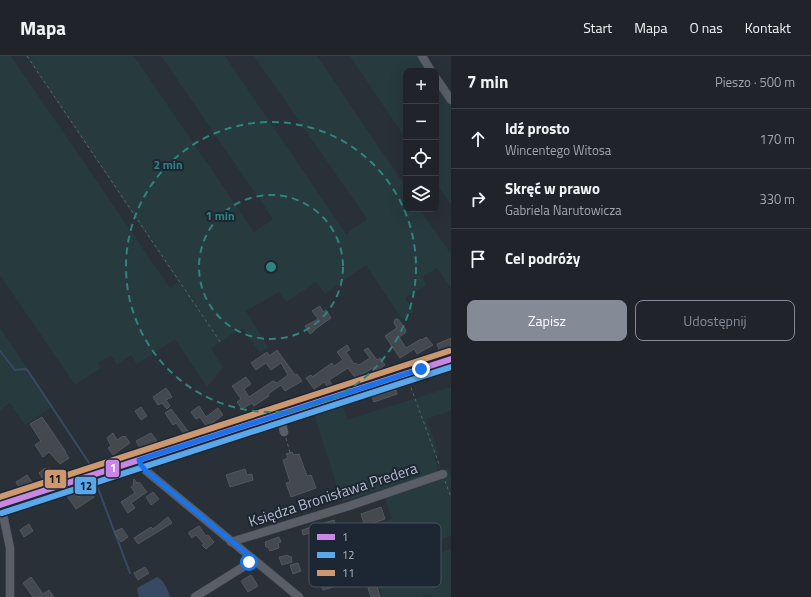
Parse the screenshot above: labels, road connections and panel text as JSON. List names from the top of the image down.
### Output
{
  "streets": {
    "street": ["Księdza Bronisława Predera"]
  },
  "lines": ["transit line 11", "transit line 1", "transit line 12"],
  "legend": ["1", "12", "11"],
  "page": {
    "header": "Mapa",
    "nav": [
      "Start",
      "Mapa",
      "O nas",
      "Kontakt"
    ],
    "heading": ["7 min", "Pieszo · 500 m"],
    "map_buttons": ["+", "−"],
    "list": [
      ["Idź prosto", "Wincentego Witosa", "170 m"],
      ["Skręć w prawo", "Gabriela Narutowicza", "330 m"],
      "Cel podróży"
    ],
    "buttons": ["Zapisz", "Udostępnij"]
  },
  "rings": ["2 min", "1 min"]
}
